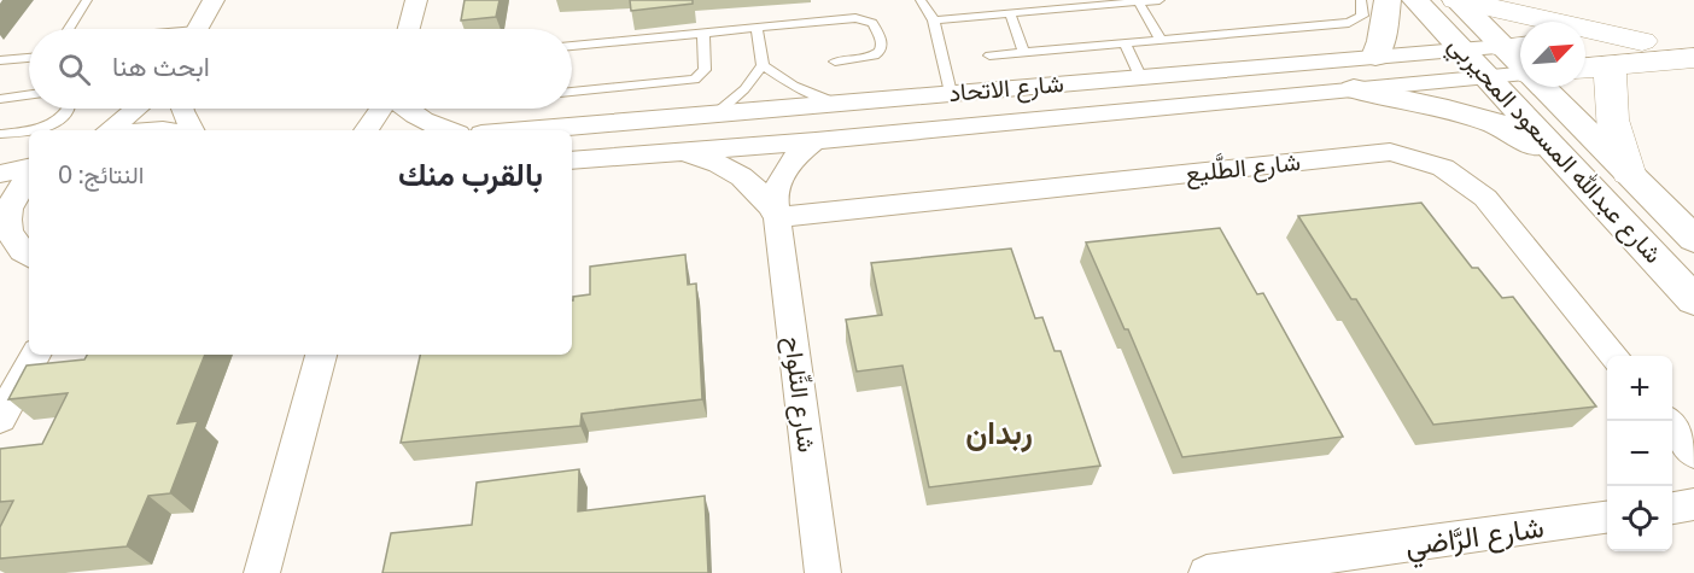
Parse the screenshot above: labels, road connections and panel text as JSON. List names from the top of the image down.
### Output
{
  "streets": {
    "street": [
      "شارع الاتحاد",
      "شارع عبدالله المسعود المحيربي",
      "شارع الطَّليع",
      "شارع التِّلواح",
      "شارع الرَّاضي"
    ]
  },
  "crossings": [
    ["شارع الاتحاد", "شارع عبدالله المسعود المحيربي"],
    ["شارع الاتحاد", "شارع التِّلواح"],
    ["شارع الطَّليع", "شارع التِّلواح"]
  ],
  "districts": ["ربدان"],
  "north": "top right",
  "page": {
    "search": "ابحث هنا",
    "heading": ["بالقرب منك", "النتائج: 0"],
    "map_buttons": ["+", "−"]
  }
}
